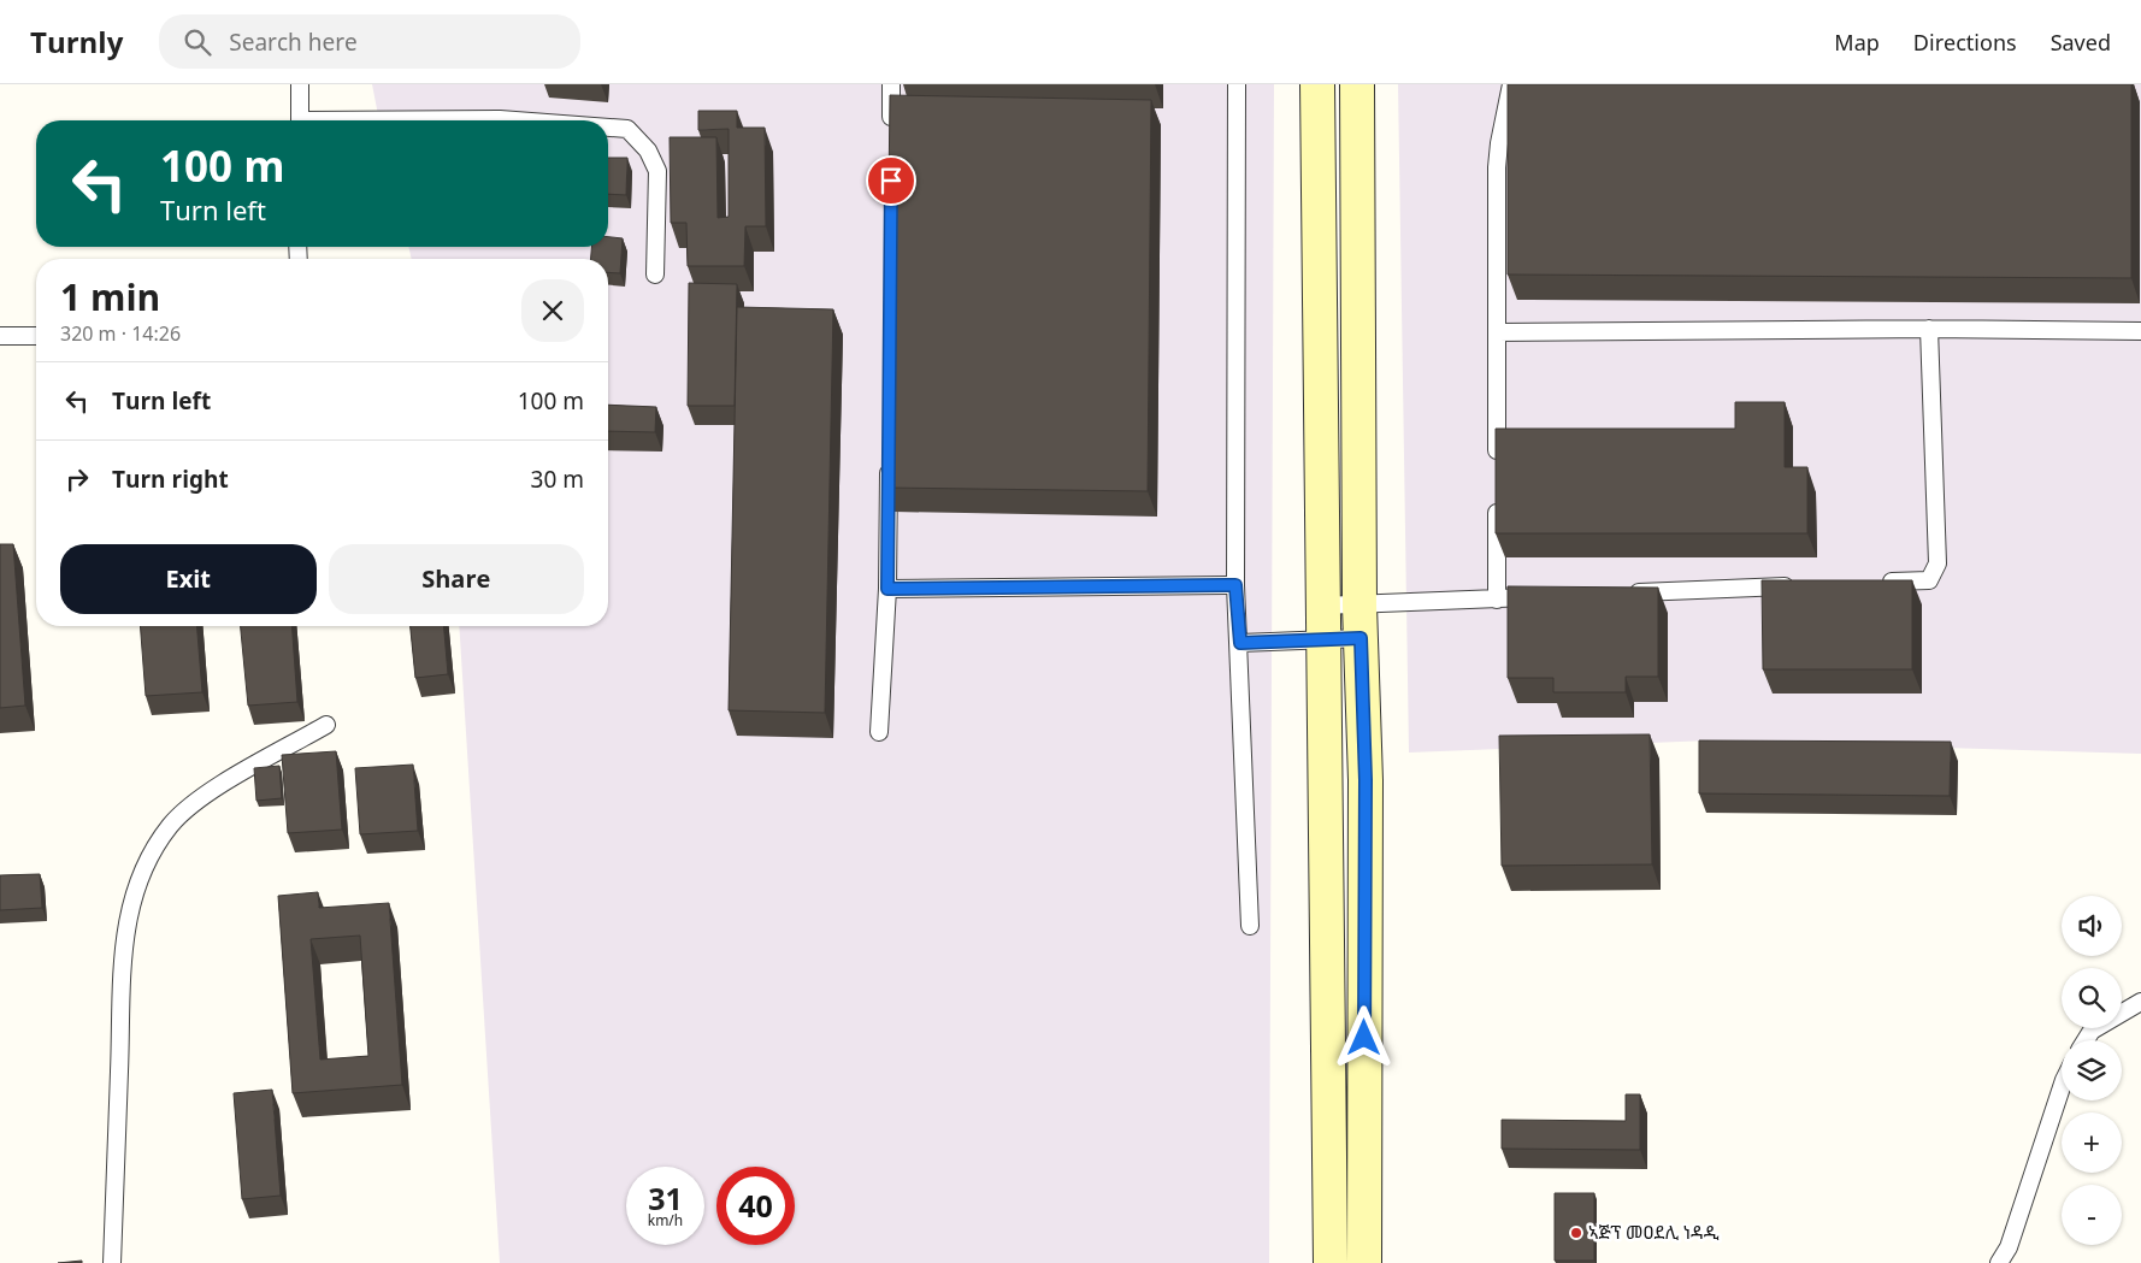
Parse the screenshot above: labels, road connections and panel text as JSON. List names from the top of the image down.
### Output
{
  "places": ["ኣጅፕ መዐደሊ ነዳዲ"],
  "page": {
    "header": "Turnly",
    "search": "Search here",
    "nav": ["Map", "Directions", "Saved"],
    "turn": ["100 m", "Turn left"],
    "heading": ["1 min", "320 m · 14:26"],
    "list": [
      {
        "name": "Turn left",
        "value": "100 m"
      },
      {
        "name": "Turn right",
        "value": "30 m"
      }
    ],
    "buttons": ["Exit", "Share"],
    "map_buttons": ["+", "−"],
    "speed": "31 km/h",
    "limit": "40"
  }
}
